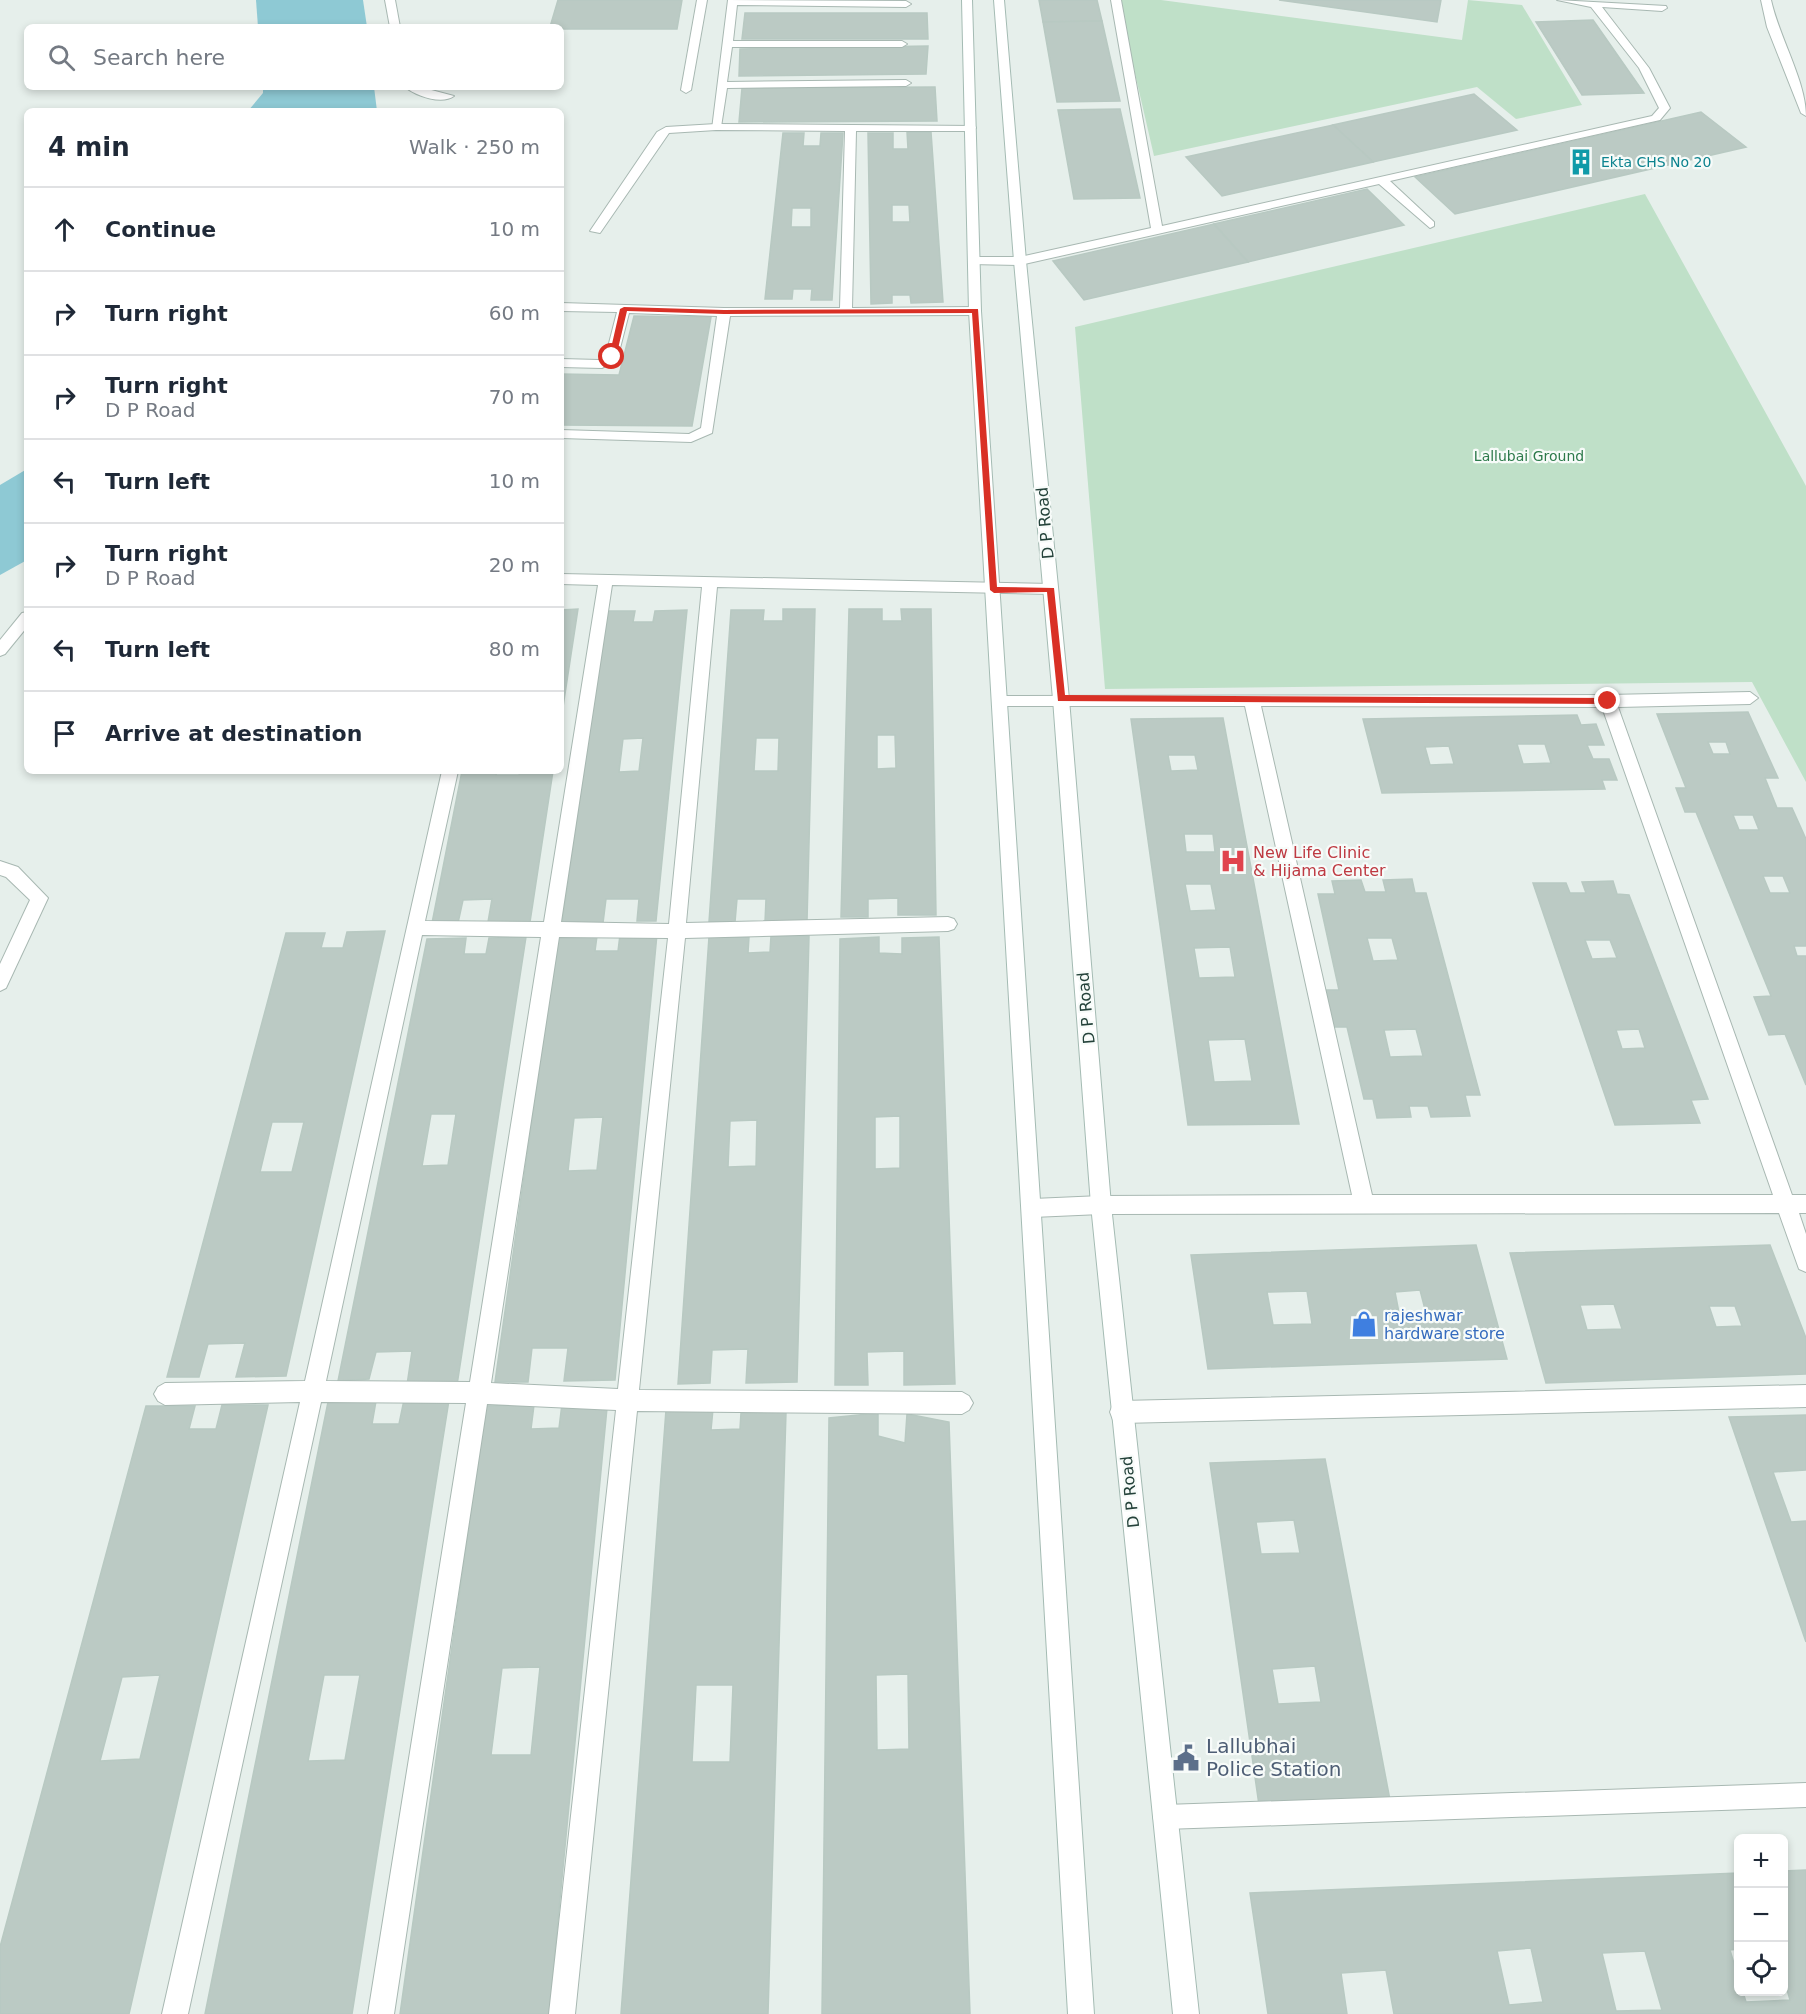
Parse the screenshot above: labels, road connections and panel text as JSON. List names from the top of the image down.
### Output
{
  "streets": {
    "street": ["D P Road"]
  },
  "parks": ["Lallubai Ground"],
  "places": {
    "building": ["Ekta CHS No 20"],
    "hospital": ["New Life Clinic & Hijama Center"],
    "shop": ["rajeshwar hardware store"],
    "public building": ["Lallubhai Police Station"]
  },
  "page": {
    "search": "Search here",
    "heading": ["4 min", "Walk · 250 m"],
    "list": [
      ["Continue", "10 m"],
      ["Turn right", "60 m"],
      ["Turn right", "D P Road", "70 m"],
      ["Turn left", "10 m"],
      ["Turn right", "D P Road", "20 m"],
      ["Turn left", "80 m"],
      "Arrive at destination"
    ],
    "map_buttons": ["+", "−"]
  }
}
